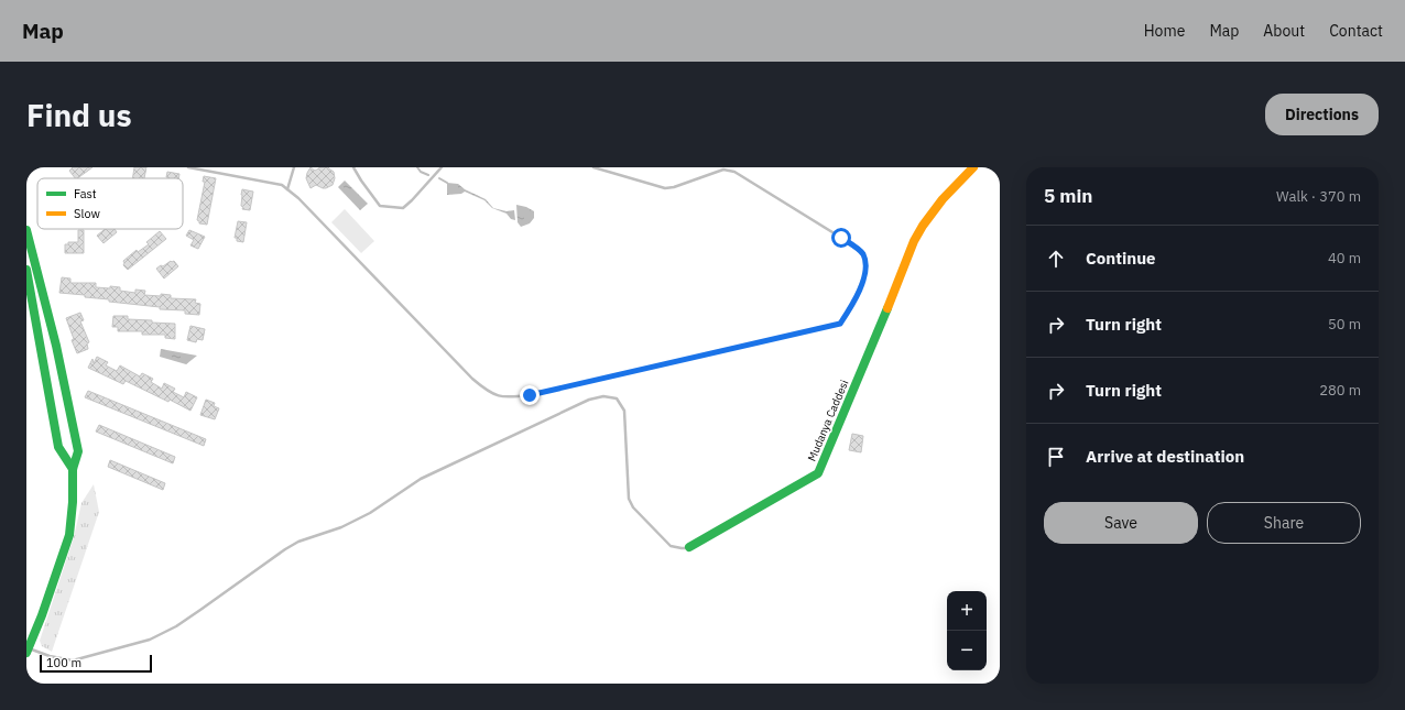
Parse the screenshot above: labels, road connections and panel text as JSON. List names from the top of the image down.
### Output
{
  "streets": {
    "street": ["Mudanya Caddesi"]
  },
  "legend": ["Fast", "Slow"],
  "scale_bar": "100 m",
  "page": {
    "header": "Map",
    "nav": [
      "Home",
      "Map",
      "About",
      "Contact"
    ],
    "buttons": [
      "Directions",
      ["Save", "Share"]
    ],
    "title": "Find us",
    "heading": ["5 min", "Walk · 370 m"],
    "list": [
      ["Continue", "40 m"],
      ["Turn right", "50 m"],
      ["Turn right", "280 m"],
      "Arrive at destination"
    ],
    "map_buttons": ["+", "−"],
    "scale": "100 m"
  }
}
